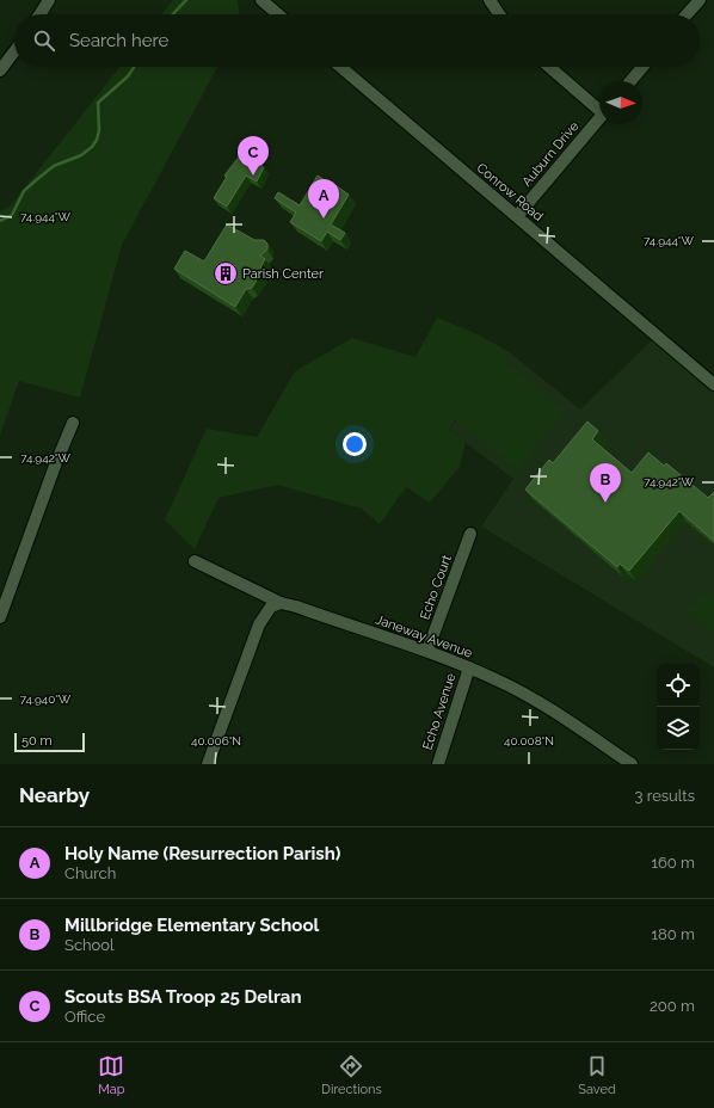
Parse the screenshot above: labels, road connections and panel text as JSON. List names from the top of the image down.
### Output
{
  "streets": {
    "street": [
      "Auburn Drive",
      "Conrow Road",
      "Echo Court",
      "Janeway Avenue",
      "Echo Avenue"
    ]
  },
  "crossings": [
    ["Auburn Drive", "Conrow Road"],
    ["Echo Court", "Janeway Avenue"],
    ["Janeway Avenue", "Echo Avenue"]
  ],
  "places": {
    "building": ["Parish Center"]
  },
  "scale_bar": "50 m",
  "north": "right",
  "page": {
    "search": "Search here",
    "pins": ["C", "A", "B"],
    "scale": "50 m",
    "heading": ["Nearby", "3 results"],
    "list": [
      {
        "mark": "A",
        "name": "Holy Name (Resurrection Parish)",
        "note": "Church",
        "value": "160 m"
      },
      {
        "mark": "B",
        "name": "Millbridge Elementary School",
        "note": "School",
        "value": "180 m"
      },
      {
        "mark": "C",
        "name": "Scouts BSA Troop 25 Delran",
        "note": "Office",
        "value": "200 m"
      }
    ],
    "nav": ["Map", "Directions", "Saved"]
  },
  "coordinates": [
    "74.944°W",
    "74.942°W",
    "74.940°W",
    "40.006°N",
    "40.008°N"
  ]
}
